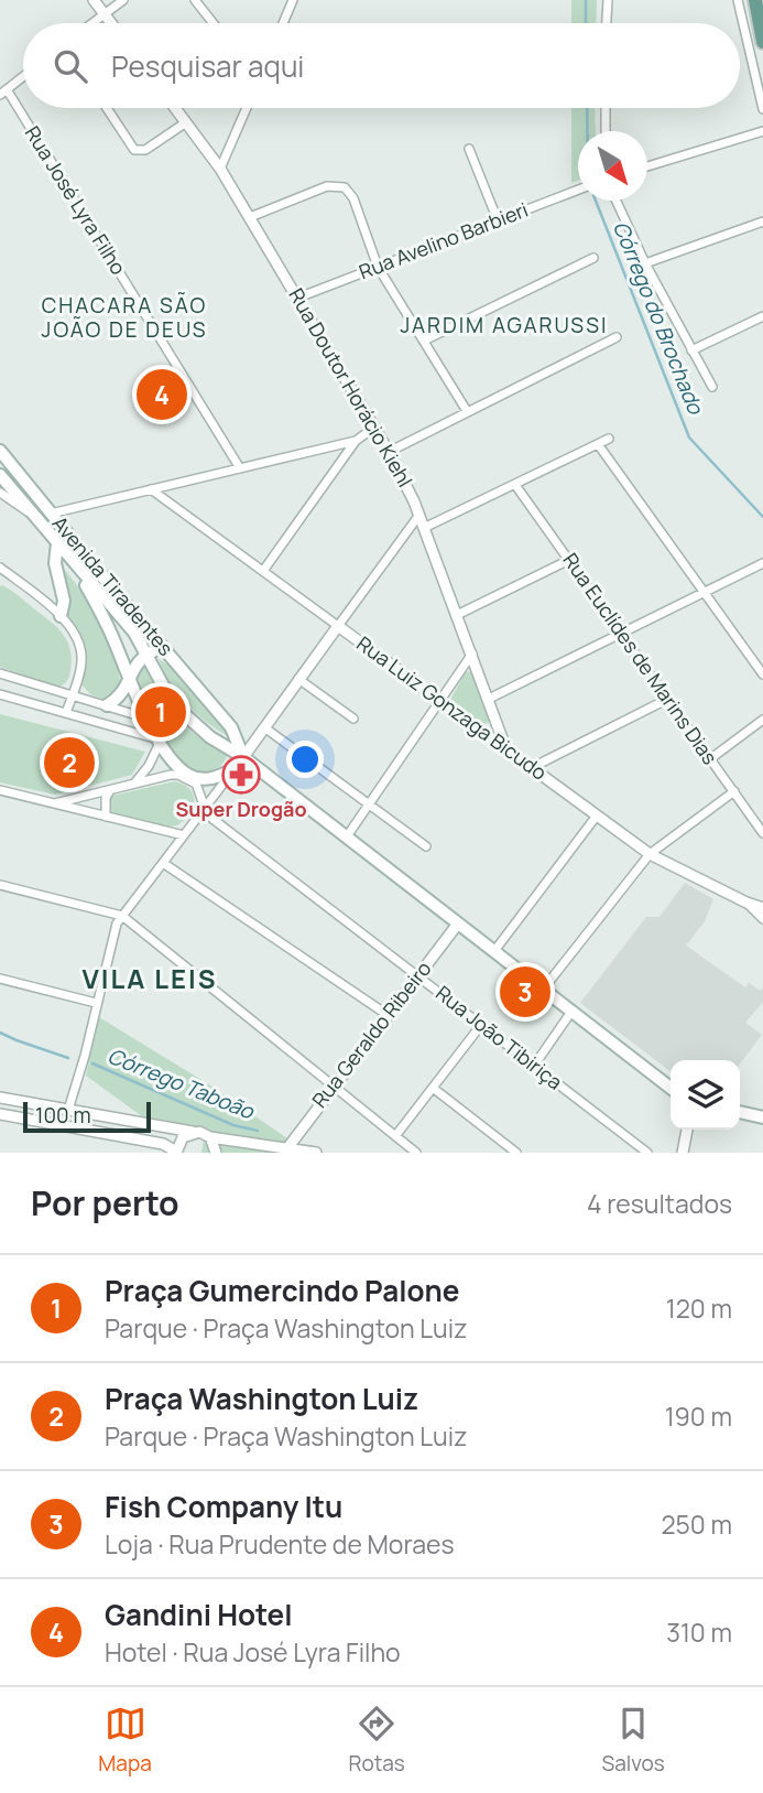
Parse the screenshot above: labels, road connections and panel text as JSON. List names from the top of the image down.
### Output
{
  "streets": {
    "main road": ["Avenida Tiradentes"],
    "street": [
      "Rua José Lyra Filho",
      "Rua Avelino Barbieri",
      "Rua Doutor Horácio Kiehl",
      "Rua Euclídes de Marins Dias",
      "Rua Luiz Gonzaga Bicudo",
      "Rua Geraldo Ribeiro",
      "Rua João Tibiriça"
    ]
  },
  "crossings": [
    ["Rua Avelino Barbieri", "Rua Doutor Horácio Kiehl"],
    ["Rua Doutor Horácio Kiehl", "Rua Luiz Gonzaga Bicudo"],
    ["Rua Geraldo Ribeiro", "Rua João Tibiriça"]
  ],
  "districts": ["CHACARA SÃO JOÃO DE DEUS", "JARDIM AGARUSSI", "VILA LEIS"],
  "water": ["Córrego do Brochado", "Córrego Taboão"],
  "places": {
    "pharmacy": ["Super Drogão"]
  },
  "scale_bar": "100 m",
  "north": "bottom right",
  "page": {
    "search": "Pesquisar aqui",
    "pins": [
      "4",
      "1",
      "2",
      "3"
    ],
    "scale": "100 m",
    "heading": ["Por perto", "4 resultados"],
    "list": [
      {
        "mark": "1",
        "name": "Praça Gumercindo Palone",
        "note": "Parque · Praça Washington Luiz",
        "value": "120 m"
      },
      {
        "mark": "2",
        "name": "Praça Washington Luiz",
        "note": "Parque · Praça Washington Luiz",
        "value": "190 m"
      },
      {
        "mark": "3",
        "name": "Fish Company Itu",
        "note": "Loja · Rua Prudente de Moraes",
        "value": "250 m"
      },
      {
        "mark": "4",
        "name": "Gandini Hotel",
        "note": "Hotel · Rua José Lyra Filho",
        "value": "310 m"
      }
    ],
    "nav": ["Mapa", "Rotas", "Salvos"]
  }
}
